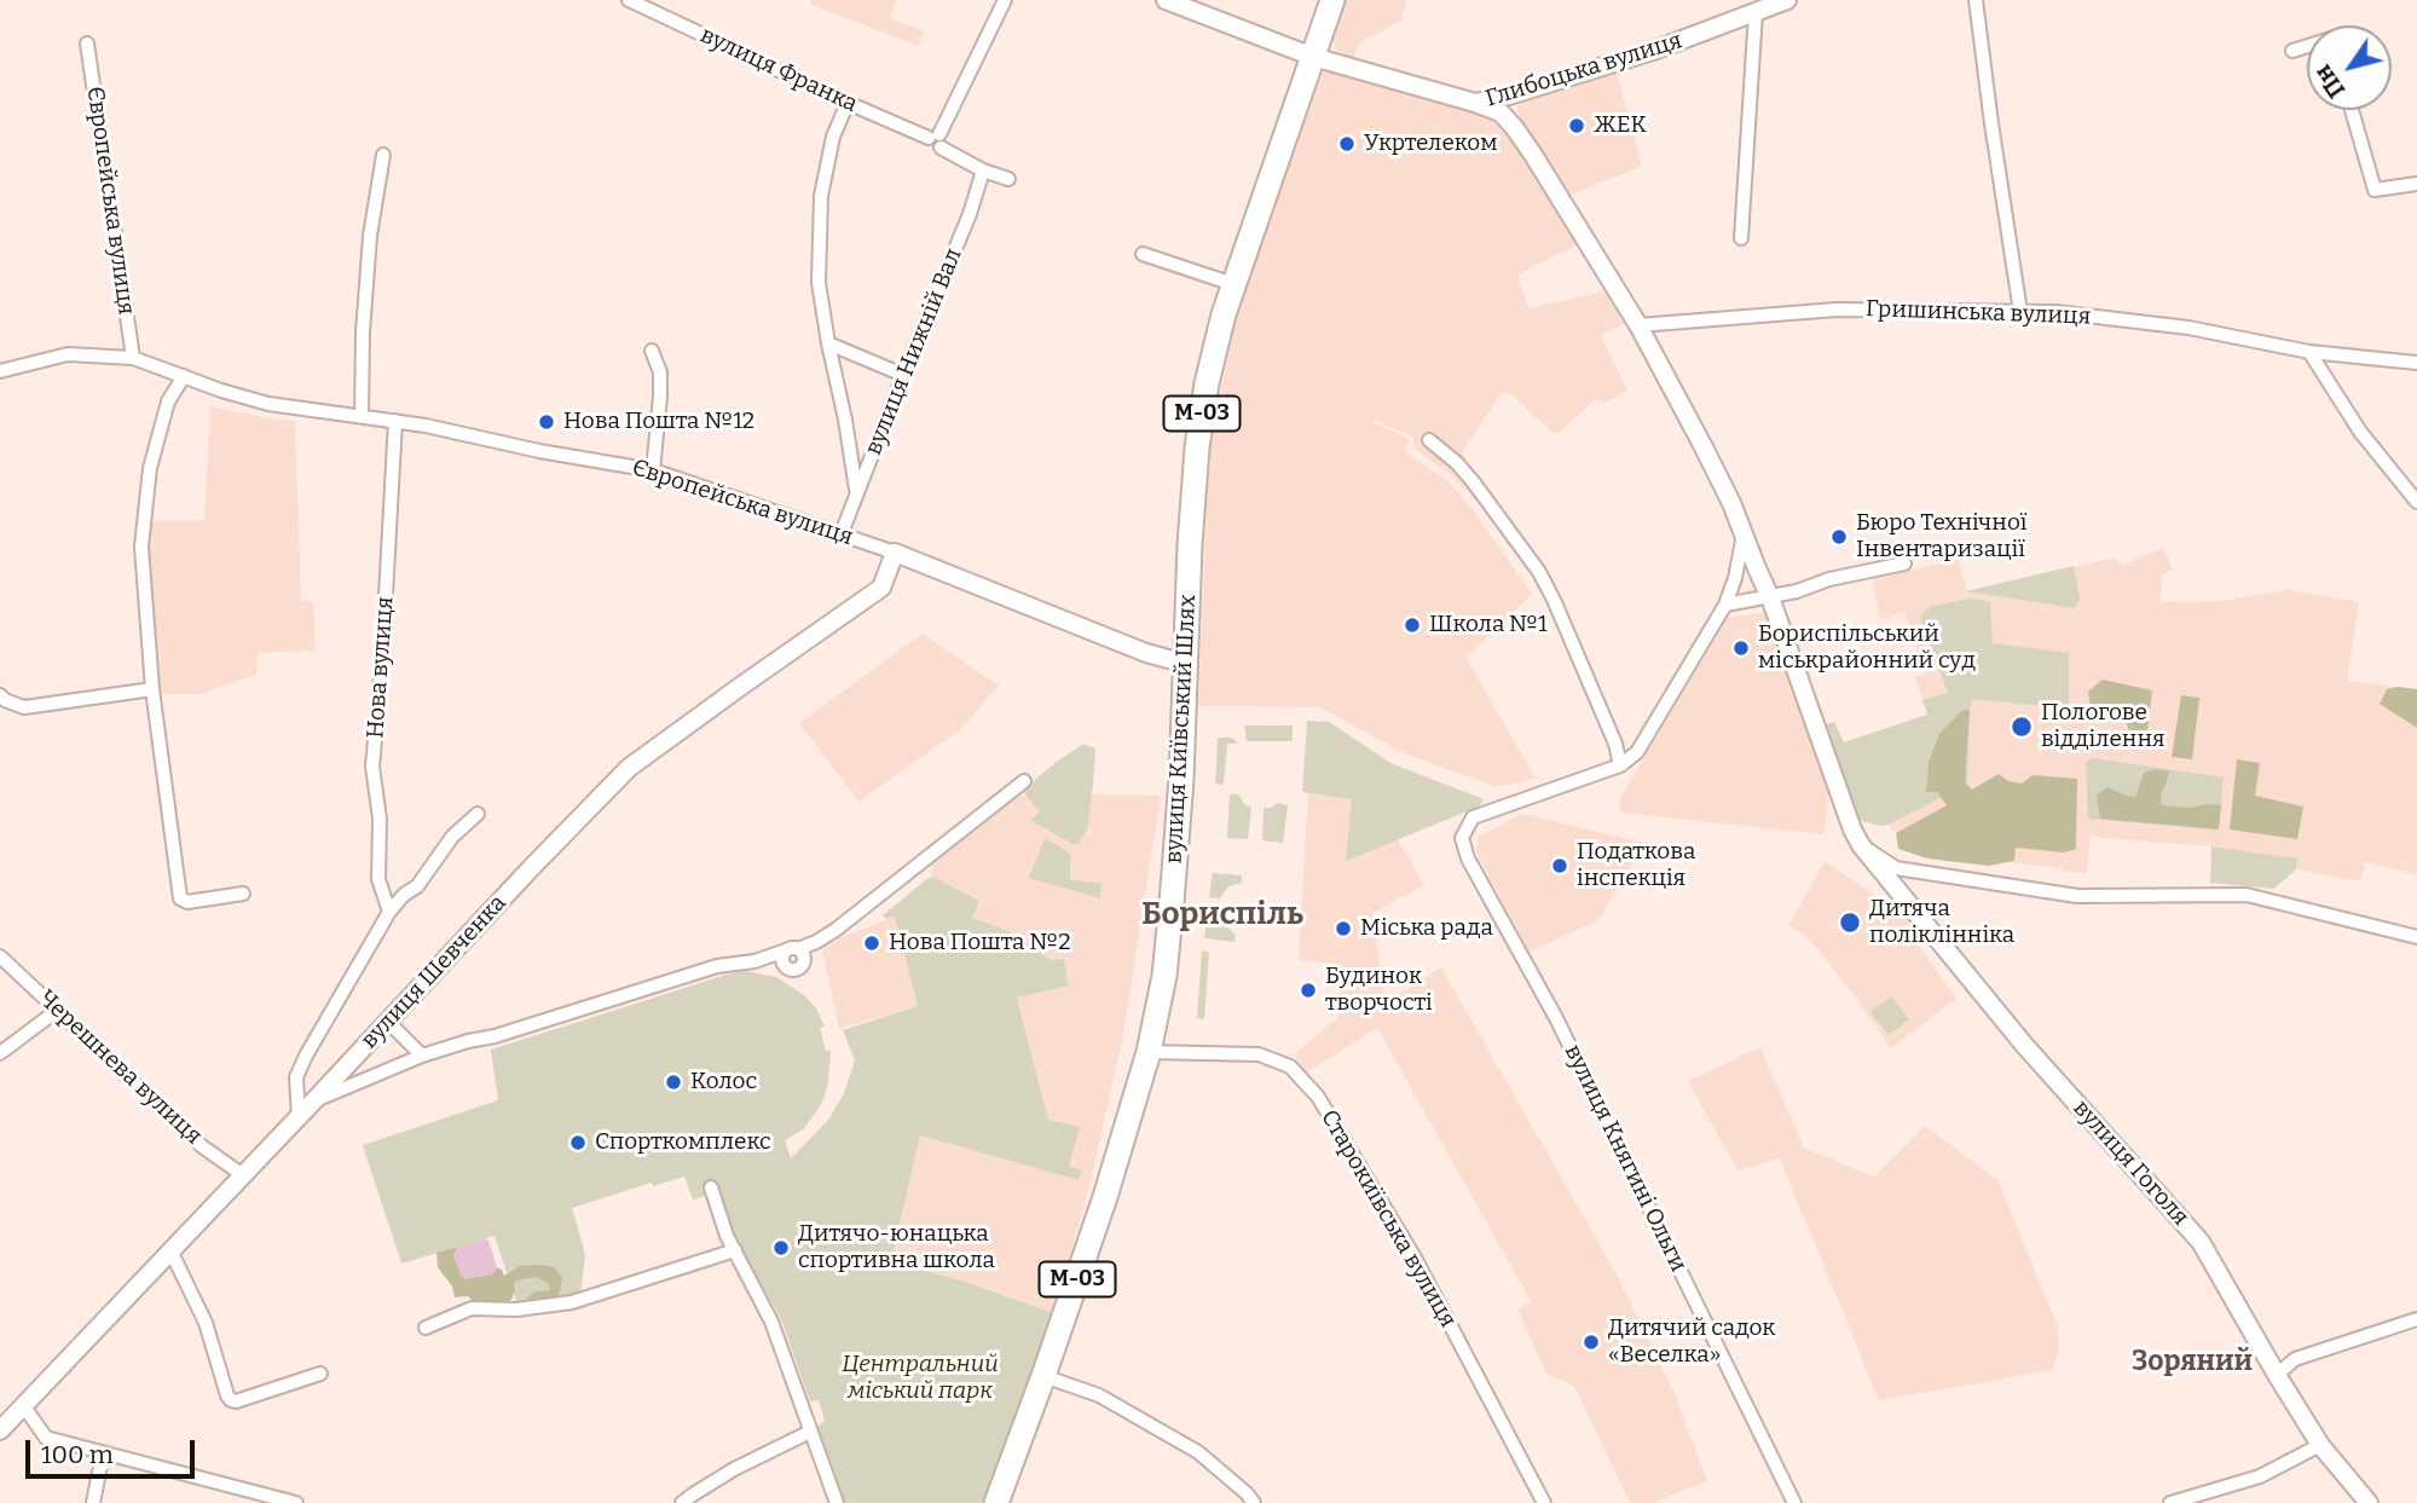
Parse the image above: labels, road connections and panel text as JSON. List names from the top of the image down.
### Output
{
  "streets": {
    "highway": ["М-03", "вулиця Київський Шлях"],
    "street": [
      "вулиця Франка",
      "Глибоцька вулиця",
      "Європейська вулиця",
      "Гришинська вулиця",
      "вулиця Нижній Вал",
      "Нова вулиця",
      "вулиця Шевченка",
      "Черешнева вулиця",
      "вулиця Княгині Ольги",
      "вулиця Гоголя",
      "Старокиївська вулиця"
    ]
  },
  "crossings": [
    ["вулиця Франка", "вулиця Нижній Вал"],
    ["Глибоцька вулиця", "вулиця Київський Шлях"],
    ["Глибоцька вулиця", "вулиця Гоголя"],
    ["Європейська вулиця", "вулиця Нижній Вал"],
    ["Європейська вулиця", "Нова вулиця"],
    ["Європейська вулиця", "вулиця Київський Шлях"],
    ["Європейська вулиця", "вулиця Шевченка"],
    ["Гришинська вулиця", "вулиця Гоголя"],
    ["вулиця Київський Шлях", "Старокиївська вулиця"],
    ["вулиця Шевченка", "Черешнева вулиця"]
  ],
  "districts": ["Бориспіль", "Зоряний"],
  "parks": ["Центральний міський парк"],
  "places": [
    "ЖЕК",
    "Укртелеком",
    "Нова Пошта №12",
    "Бюро Технічної Інвентаризації",
    "Школа №1",
    "Бориспільський міськрайонний суд",
    "Пологове відділення",
    "Податкова інспекція",
    "Дитяча поліклінніка",
    "Міська рада",
    "Нова Пошта №2",
    "Будинок творчості",
    "Колос",
    "Спорткомплекс",
    "Дитячо-юнацька спортивна школа",
    "Дитячий садок «Веселка»"
  ],
  "scale_bar": "100 m",
  "north": "bottom left"
}
